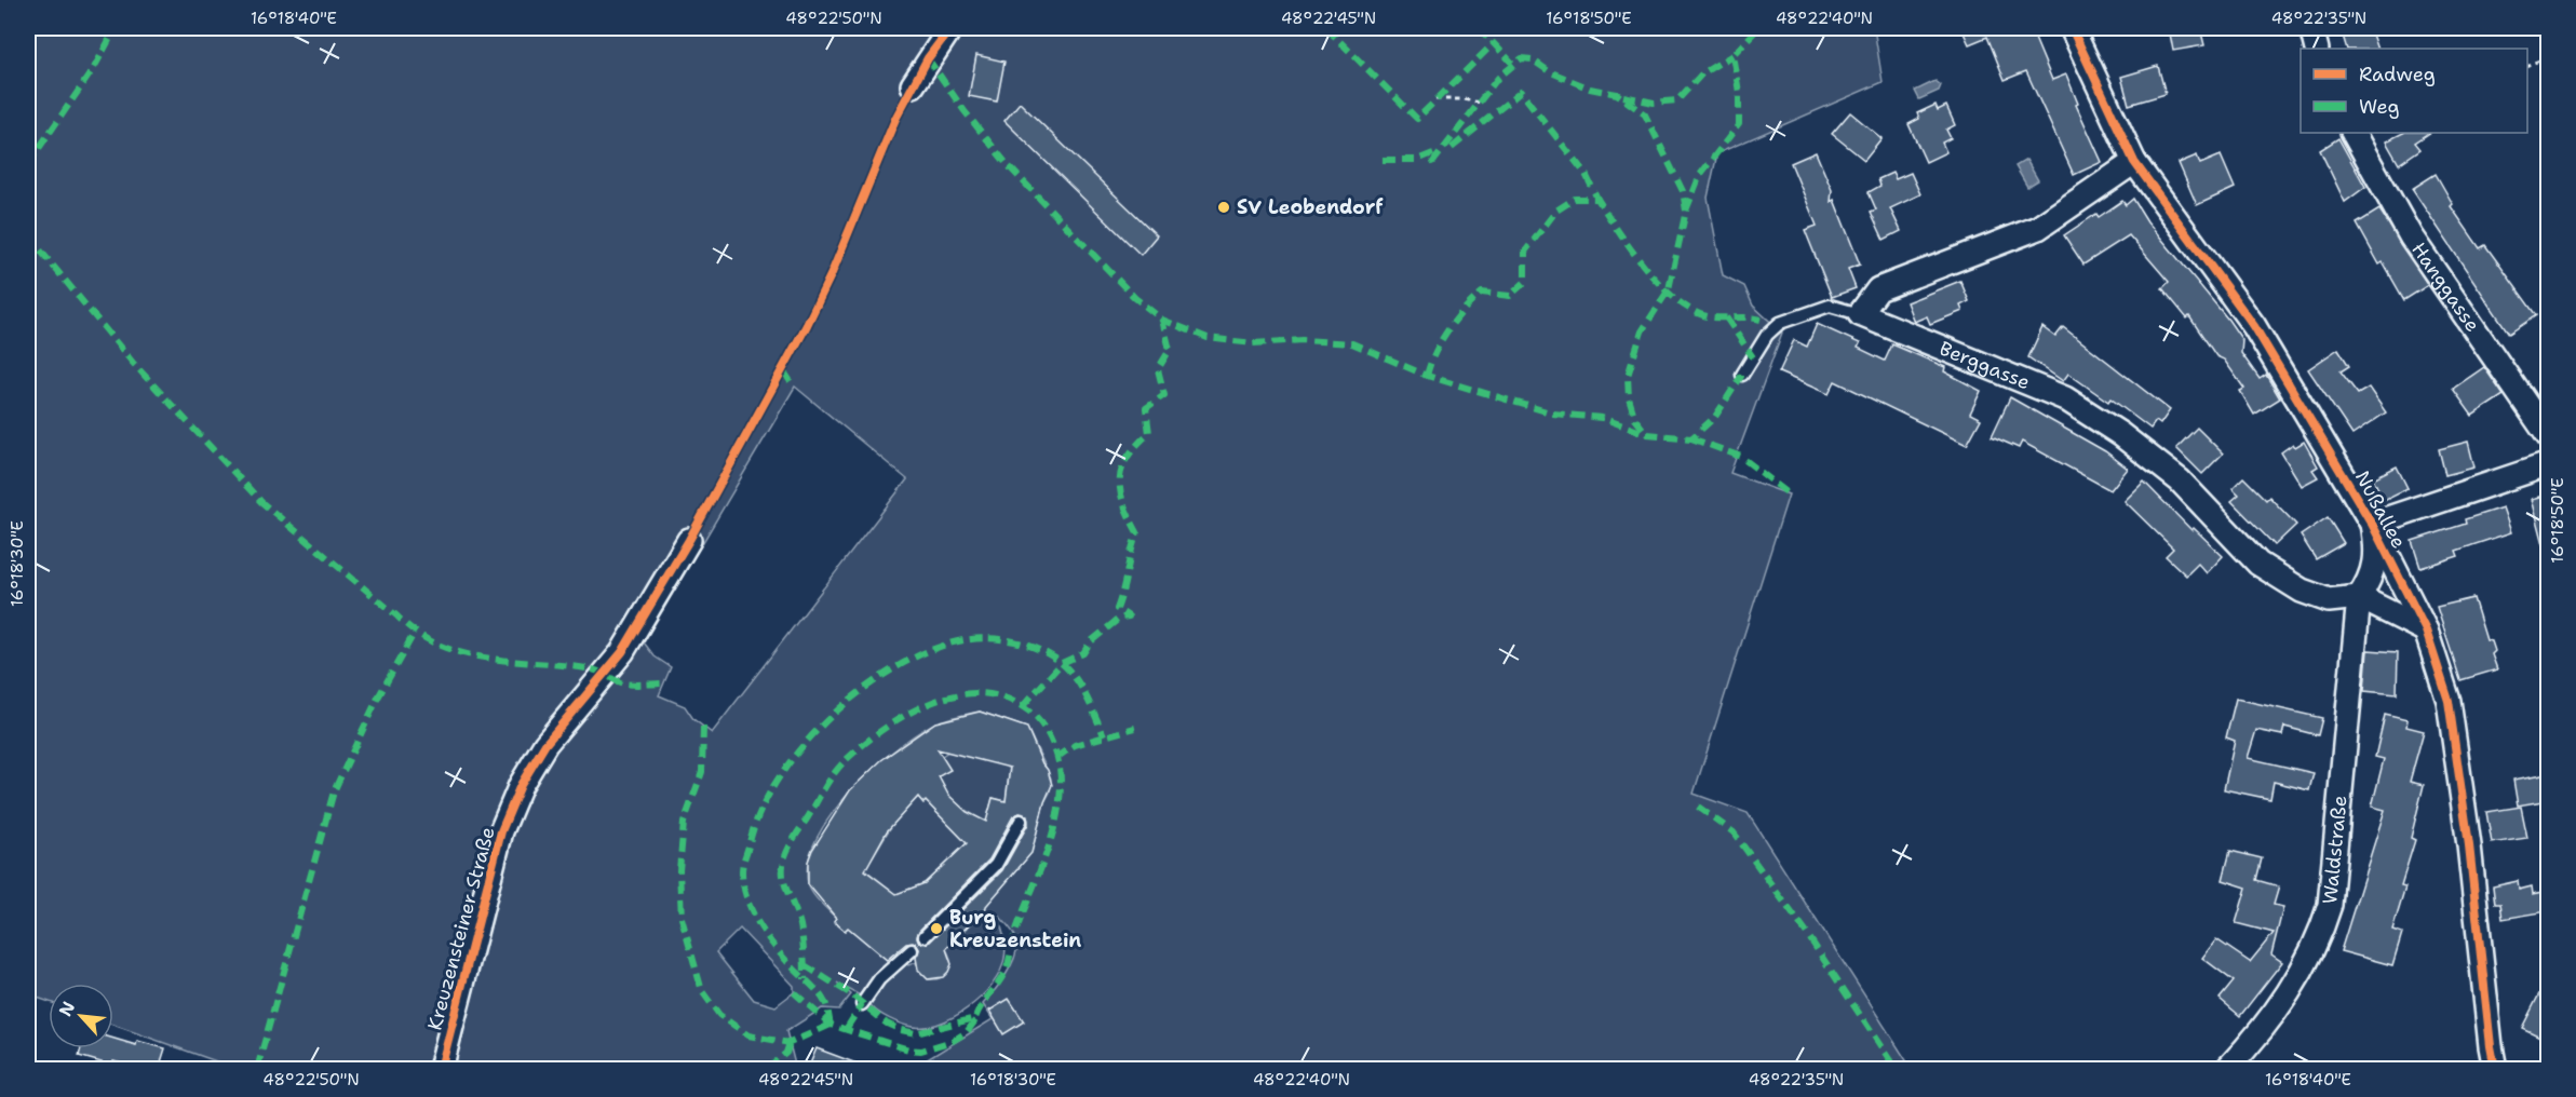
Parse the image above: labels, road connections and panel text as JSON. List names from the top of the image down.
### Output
{
  "streets": {
    "street": [
      "Hanggasse",
      "Berggasse",
      "Nußallee",
      "Waldstraße",
      "Kreuzensteiner Straße"
    ]
  },
  "crossings": [
    ["Berggasse", "Waldstraße"]
  ],
  "places": ["SV Leobendorf", "Burg Kreuzenstein"],
  "legend": ["Radweg", "Weg"],
  "north": "top left",
  "coordinates": [
    "16°18'40\"E",
    "48°22'50\"N",
    "48°22'45\"N",
    "16°18'50\"E",
    "48°22'40\"N",
    "48°22'35\"N",
    "16°18'30\"E"
  ]
}
